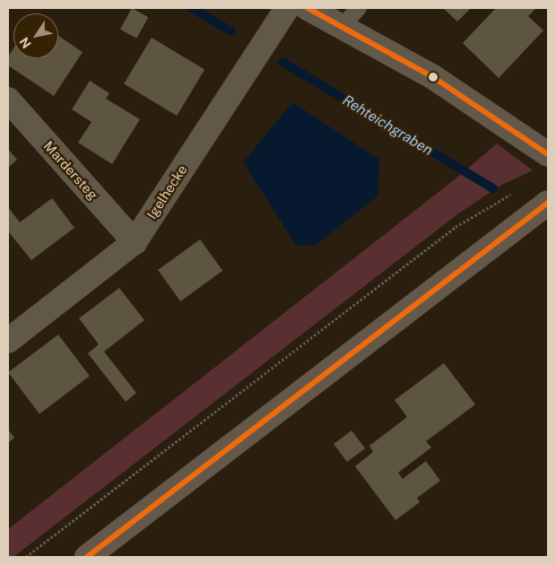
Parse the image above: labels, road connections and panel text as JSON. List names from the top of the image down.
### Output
{
  "streets": {
    "street": ["Mardersteg", "Igelhecke"]
  },
  "crossings": [
    ["Mardersteg", "Igelhecke"]
  ],
  "water": ["Rehteichgraben"],
  "north": "bottom left"
}
